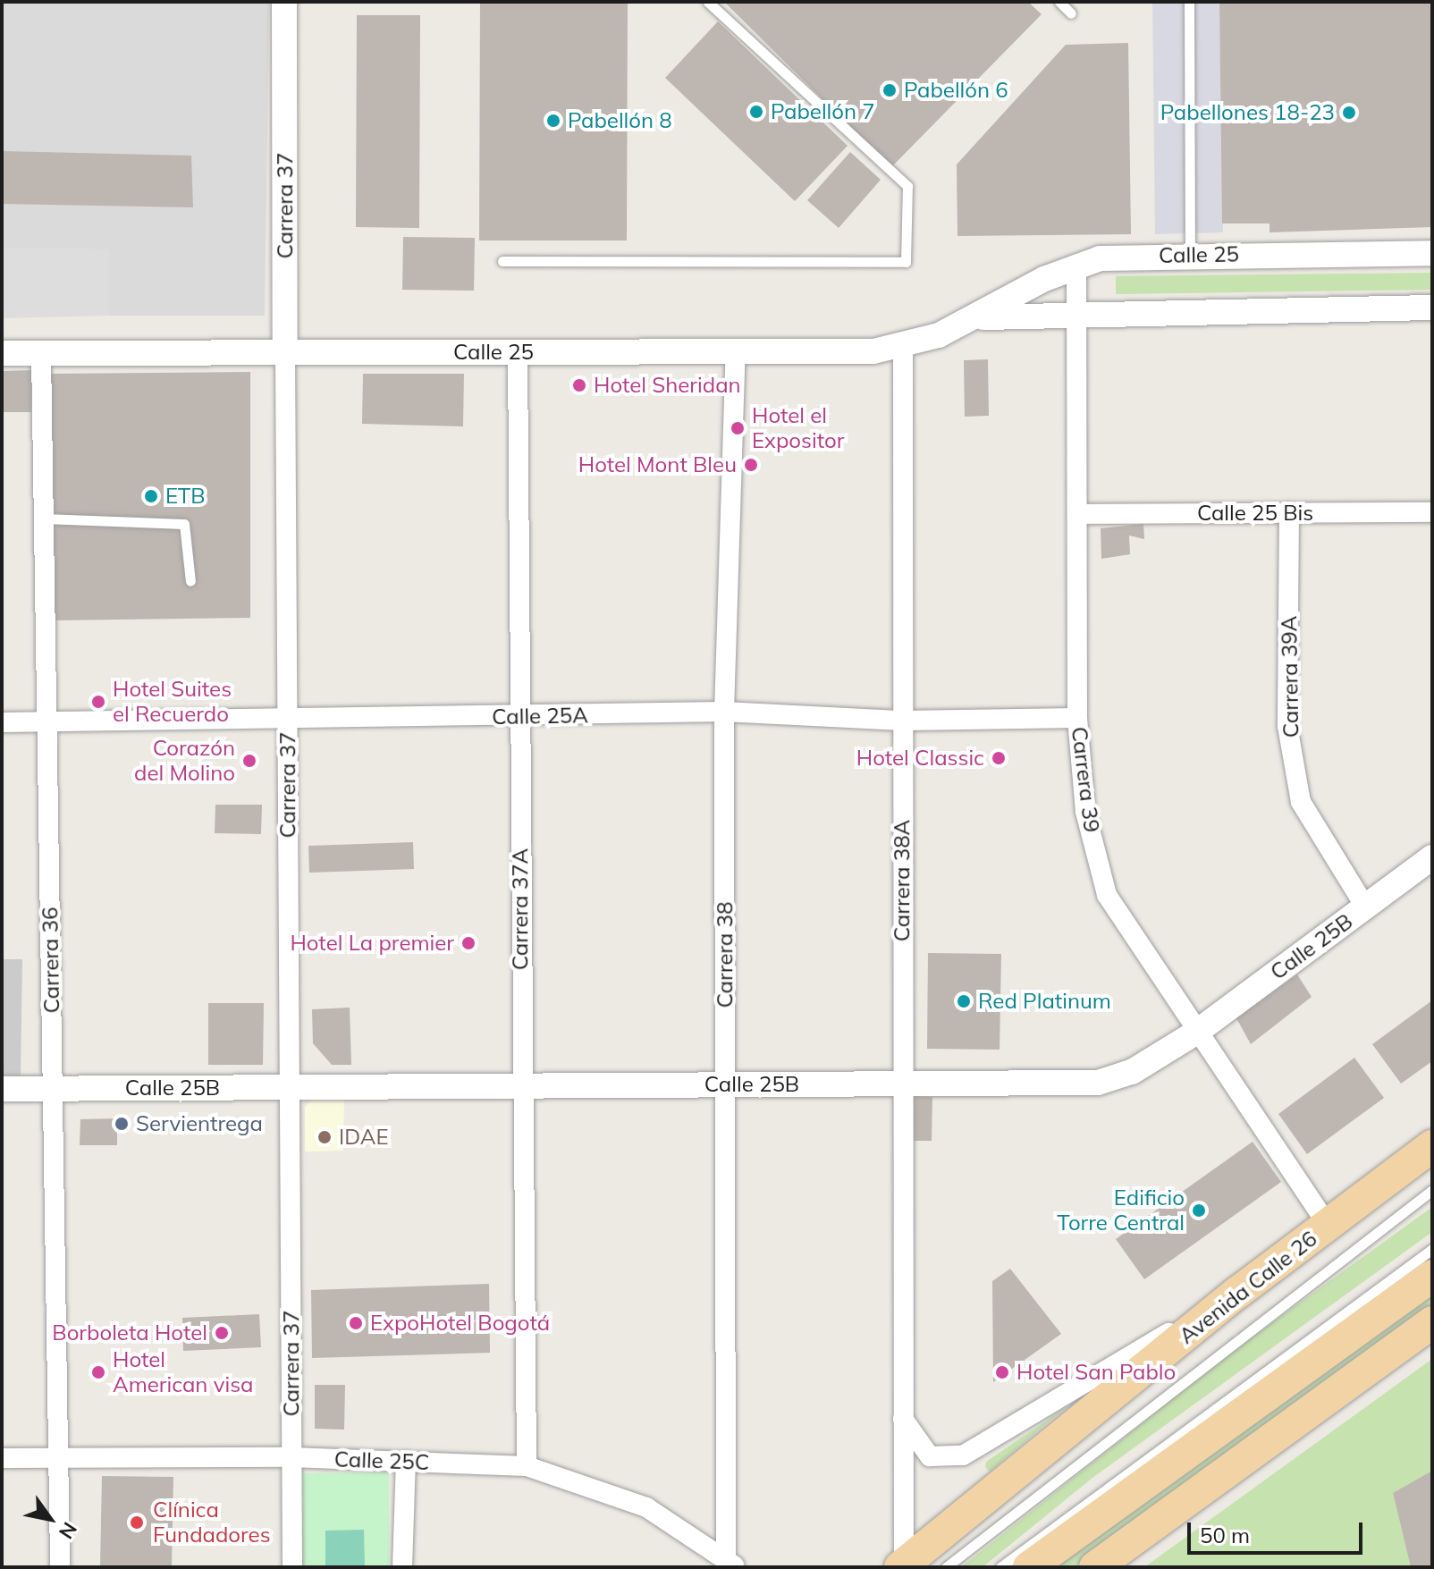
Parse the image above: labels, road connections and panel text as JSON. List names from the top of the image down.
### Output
{
  "streets": {
    "main road": ["Avenida Calle 26"],
    "street": [
      "Carrera 37",
      "Calle 25",
      "Calle 25 Bis",
      "Carrera 39A",
      "Calle 25A",
      "Carrera 39",
      "Carrera 38A",
      "Carrera 37A",
      "Calle 25B",
      "Carrera 38",
      "Carrera 36",
      "Calle 25C"
    ]
  },
  "crossings": [
    ["Carrera 37", "Calle 25"],
    ["Carrera 37", "Calle 25A"],
    ["Carrera 37", "Calle 25B"],
    ["Carrera 37", "Calle 25C"],
    ["Calle 25", "Carrera 39"],
    ["Calle 25", "Carrera 38A"],
    ["Calle 25", "Carrera 37A"],
    ["Calle 25", "Carrera 38"],
    ["Calle 25", "Carrera 36"],
    ["Calle 25 Bis", "Carrera 39A"],
    ["Calle 25 Bis", "Carrera 39"],
    ["Carrera 39A", "Calle 25B"],
    ["Calle 25A", "Carrera 39"],
    ["Calle 25A", "Carrera 38A"],
    ["Calle 25A", "Carrera 37A"],
    ["Calle 25A", "Carrera 38"],
    ["Calle 25A", "Carrera 36"],
    ["Carrera 39", "Calle 25B"],
    ["Carrera 39", "Avenida Calle 26"],
    ["Carrera 38A", "Calle 25B"],
    ["Carrera 38A", "Avenida Calle 26"],
    ["Carrera 37A", "Calle 25B"],
    ["Carrera 37A", "Calle 25C"],
    ["Calle 25B", "Carrera 38"],
    ["Calle 25B", "Carrera 36"],
    ["Carrera 38", "Calle 25C"],
    ["Carrera 36", "Calle 25C"]
  ],
  "places": [
    "Pabellón 6",
    "Pabellón 7",
    "Pabellones 18-23",
    "Pabellón 8",
    "Hotel Sheridan",
    "Hotel el Expositor",
    "Hotel Mont Bleu",
    "ETB",
    "Hotel Suites el Recuerdo",
    "Hotel Classic",
    "Corazón del Molino",
    "Hotel La premier",
    "Red Platinum",
    "Servientrega",
    "IDAE",
    "Edificio Torre Central",
    "ExpoHotel Bogotá",
    "Borboleta Hotel",
    "Hotel American visa",
    "Hotel San Pablo",
    "Clínica Fundadores"
  ],
  "scale_bar": "50 m",
  "north": "bottom right"
}
